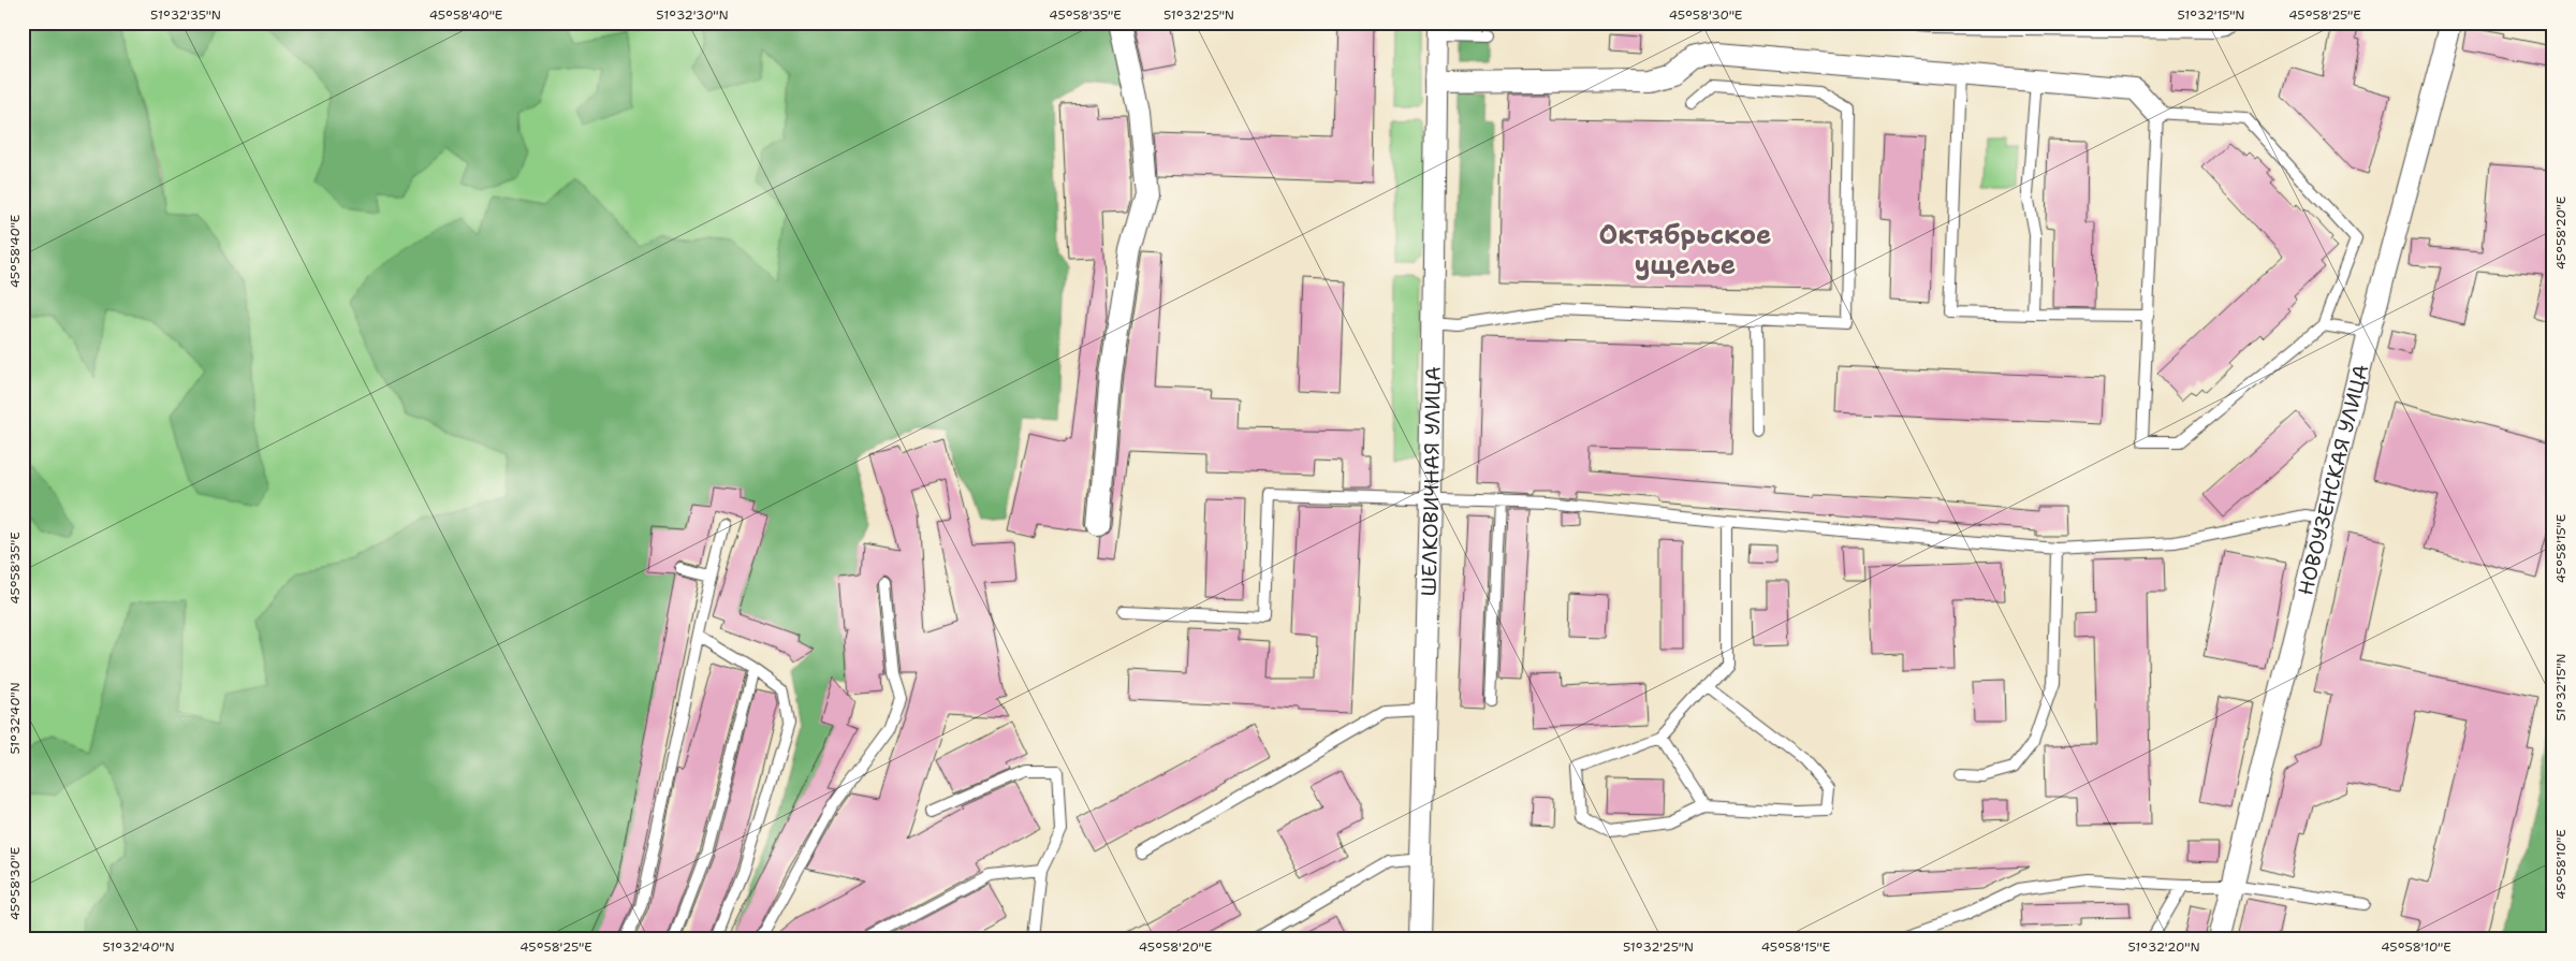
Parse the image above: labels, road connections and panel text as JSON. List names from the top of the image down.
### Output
{
  "streets": {
    "street": ["НОВОУЗЕНСКАЯ УЛИЦА", "ШЕЛКОВИЧНАЯ УЛИЦА"]
  },
  "districts": ["Октябрьское ущелье"],
  "coordinates": [
    "51°32'35\"N",
    "45°58'40\"E",
    "51°32'30\"N",
    "45°58'35\"E",
    "51°32'25\"N",
    "45°58'30\"E",
    "51°32'15\"N",
    "45°58'25\"E",
    "45°58'20\"E",
    "45°58'15\"E",
    "51°32'40\"N",
    "45°58'10\"E",
    "51°32'20\"N"
  ]
}
